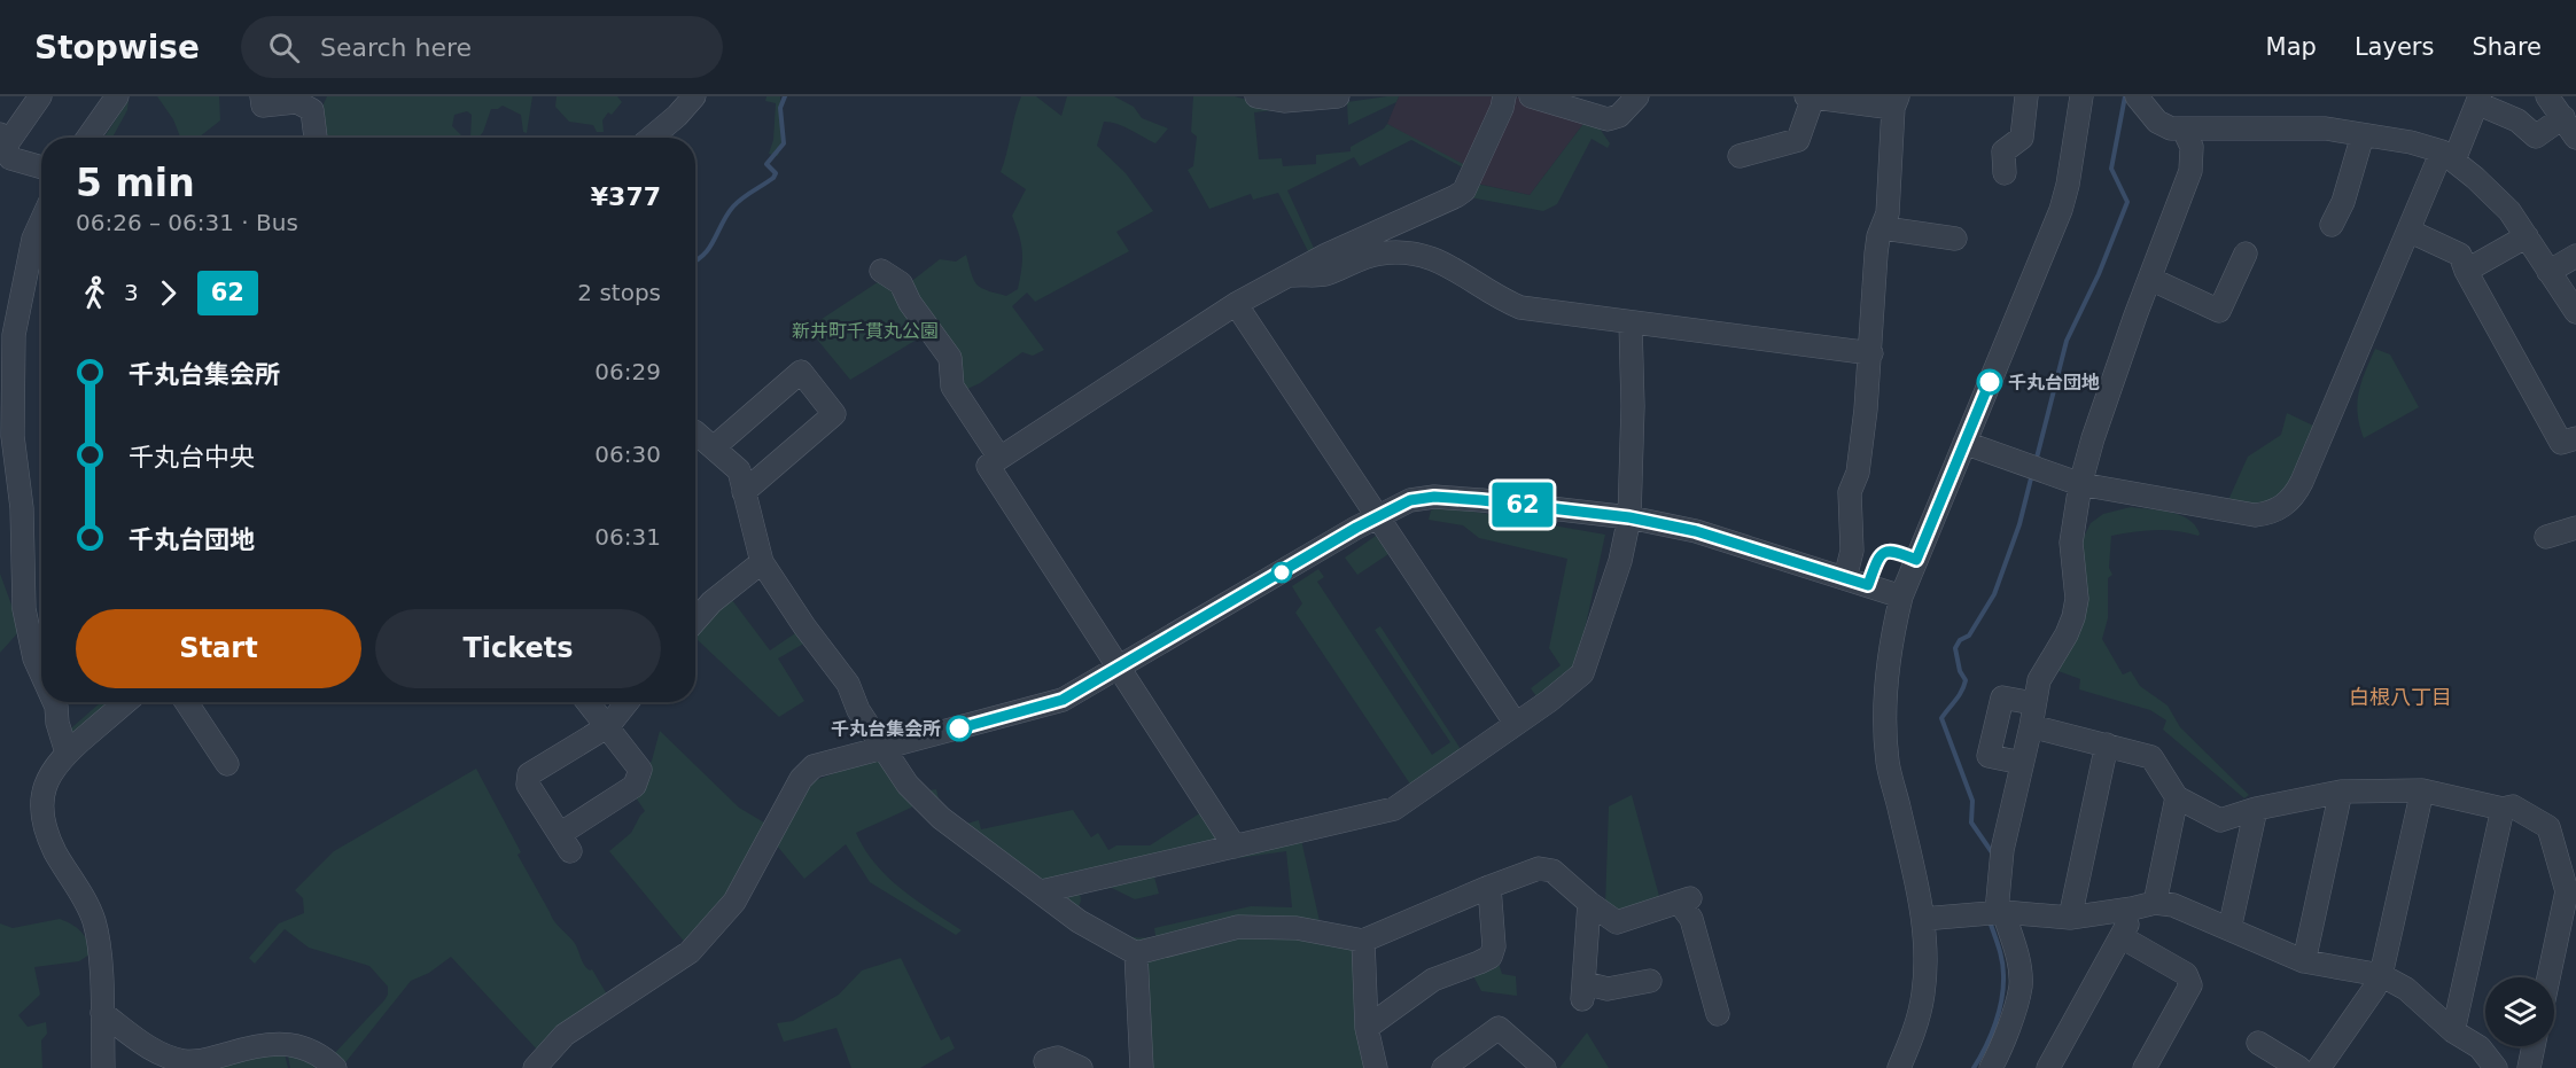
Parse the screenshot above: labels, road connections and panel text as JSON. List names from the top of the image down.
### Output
{
  "districts": ["白根八丁目"],
  "parks": ["新井町千貫丸公園"],
  "places": ["千丸台団地", "千丸台集会所"],
  "lines": ["bus line 62"],
  "page": {
    "header": "Stopwise",
    "search": "Search here",
    "nav": ["Map", "Layers", "Share"],
    "on_map": "62",
    "heading": ["5 min", "06:26 – 06:31 · Bus", "¥377"],
    "legs": ["3", "62", "2 stops"],
    "list": [
      {
        "name": "千丸台集会所",
        "value": "06:29"
      },
      {
        "name": "千丸台中央",
        "value": "06:30"
      },
      {
        "name": "千丸台団地",
        "value": "06:31"
      }
    ],
    "buttons": ["Start", "Tickets"]
  }
}
